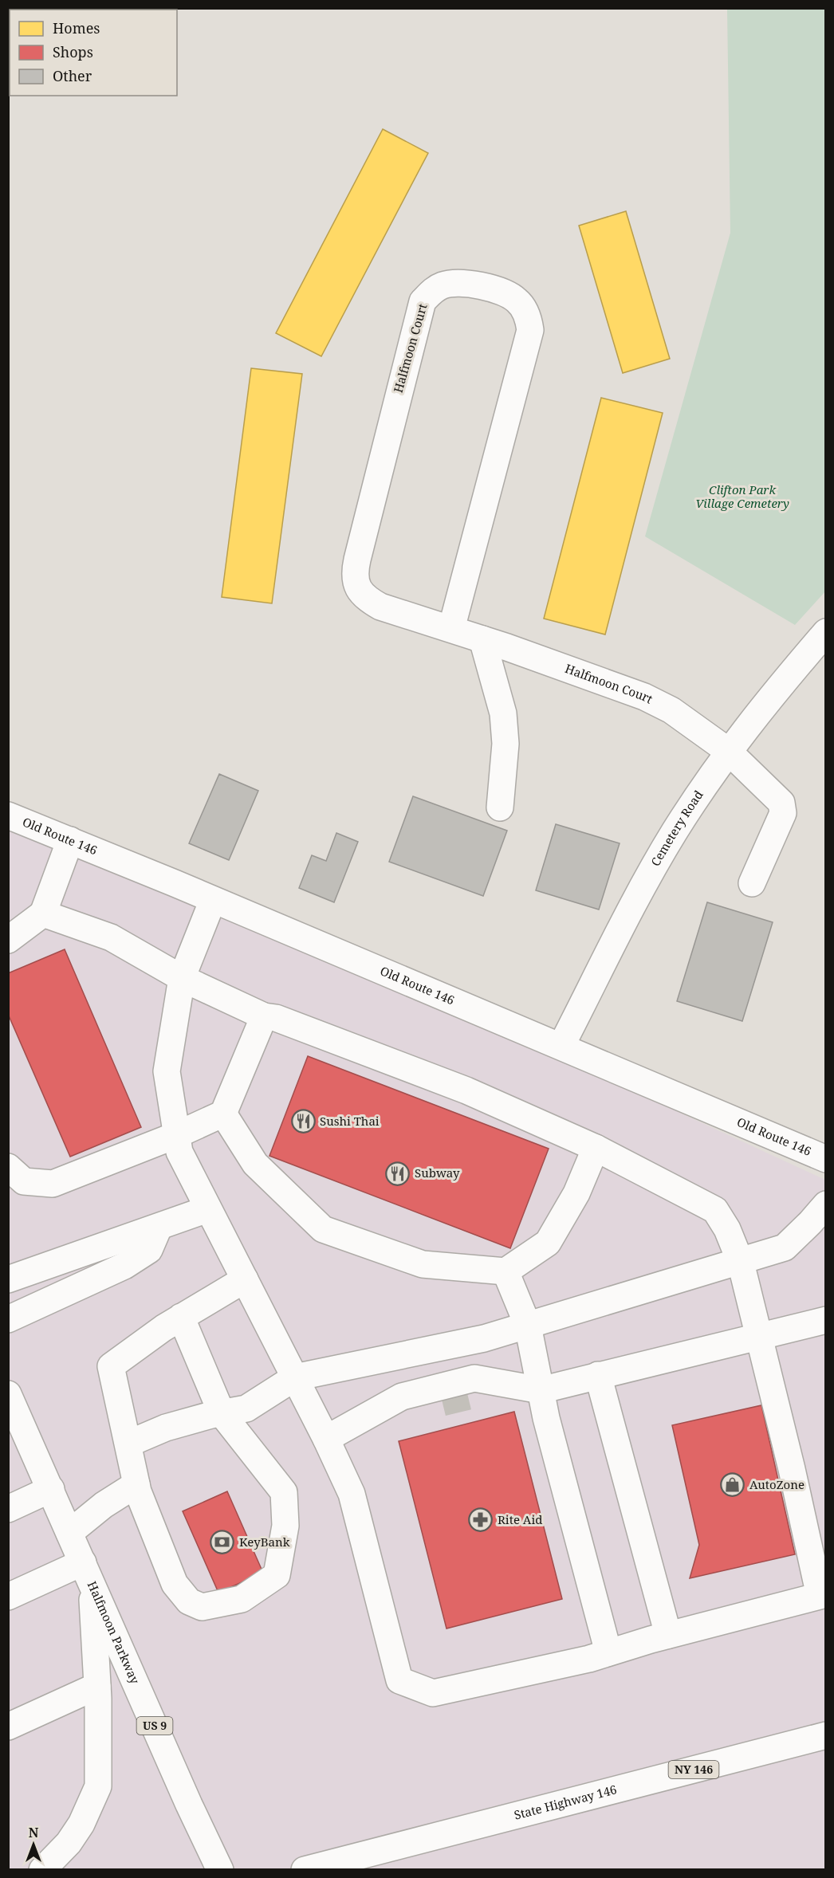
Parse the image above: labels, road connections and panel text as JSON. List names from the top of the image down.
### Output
{
  "streets": {
    "street": [
      "Halfmoon Court",
      "Cemetery Road",
      "Old Route 146",
      "Halfmoon Parkway",
      "US 9",
      "NY 146",
      "State Highway 146"
    ]
  },
  "crossings": [
    ["Halfmoon Court", "Cemetery Road"],
    ["Cemetery Road", "Old Route 146"]
  ],
  "parks": ["Clifton Park Village Cemetery"],
  "places": {
    "restaurant": ["Sushi Thai", "Subway"],
    "shop": ["AutoZone"],
    "pharmacy": ["Rite Aid"],
    "bank": ["KeyBank"]
  },
  "legend": ["Homes", "Shops", "Other"],
  "north": "top"
}
